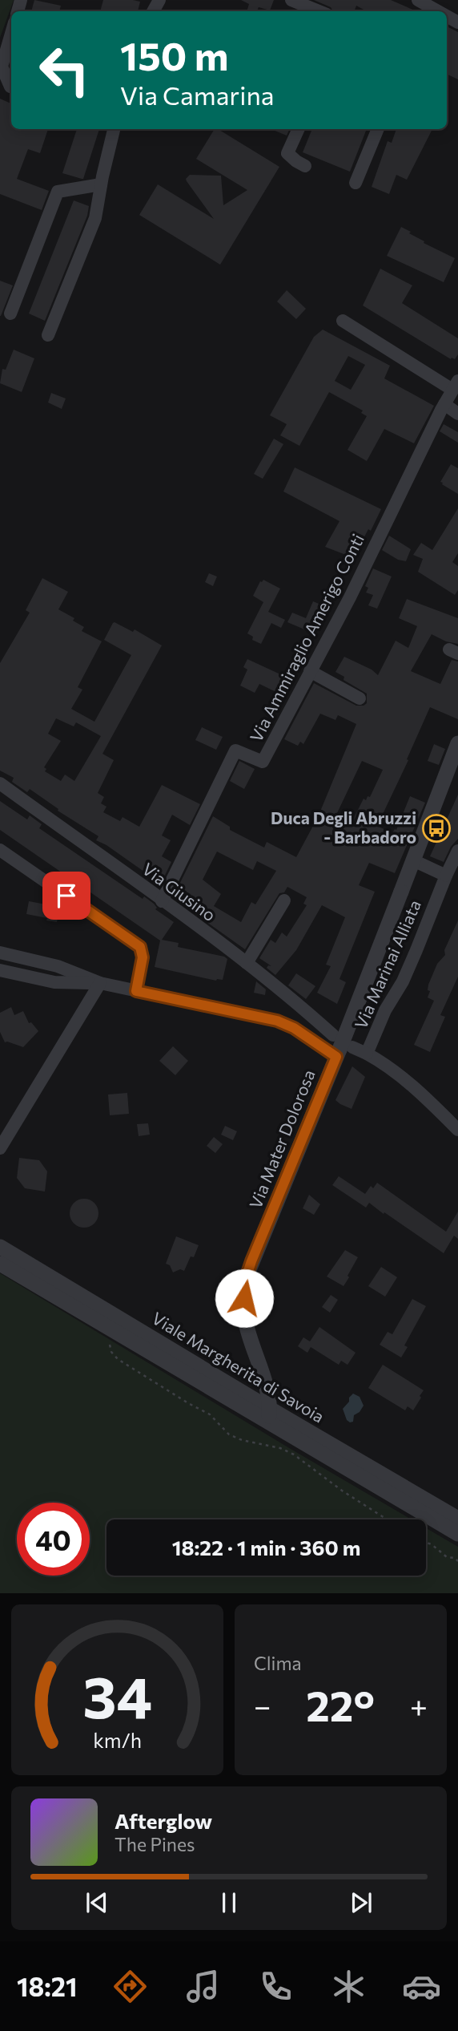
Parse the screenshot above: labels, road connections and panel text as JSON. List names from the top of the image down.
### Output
{
  "streets": {
    "street": [
      "Via Ammiraglio Amerigo Conti",
      "Via Giusino",
      "Via Marinai Alliata",
      "Via Mater Dolorosa",
      "Viale Margherita di Savoia"
    ]
  },
  "crossings": [
    ["Via Ammiraglio Amerigo Conti", "Via Giusino"],
    ["Via Giusino", "Via Marinai Alliata"],
    ["Via Giusino", "Via Mater Dolorosa"],
    ["Via Mater Dolorosa", "Viale Margherita di Savoia"]
  ],
  "places": {
    "bus stop": ["Duca Degli Abruzzi - Barbadoro"]
  },
  "page": {
    "turn": ["150 m", "Via Camarina"],
    "limit": "40",
    "trip": "18:22 · 1 min · 360 m",
    "tile": "Clima",
    "heat": ["−", "22°", "+"],
    "song": ["Afterglow", "The Pines"],
    "tabs": "18:21",
    "gauge": ["34", "km/h"]
  }
}
